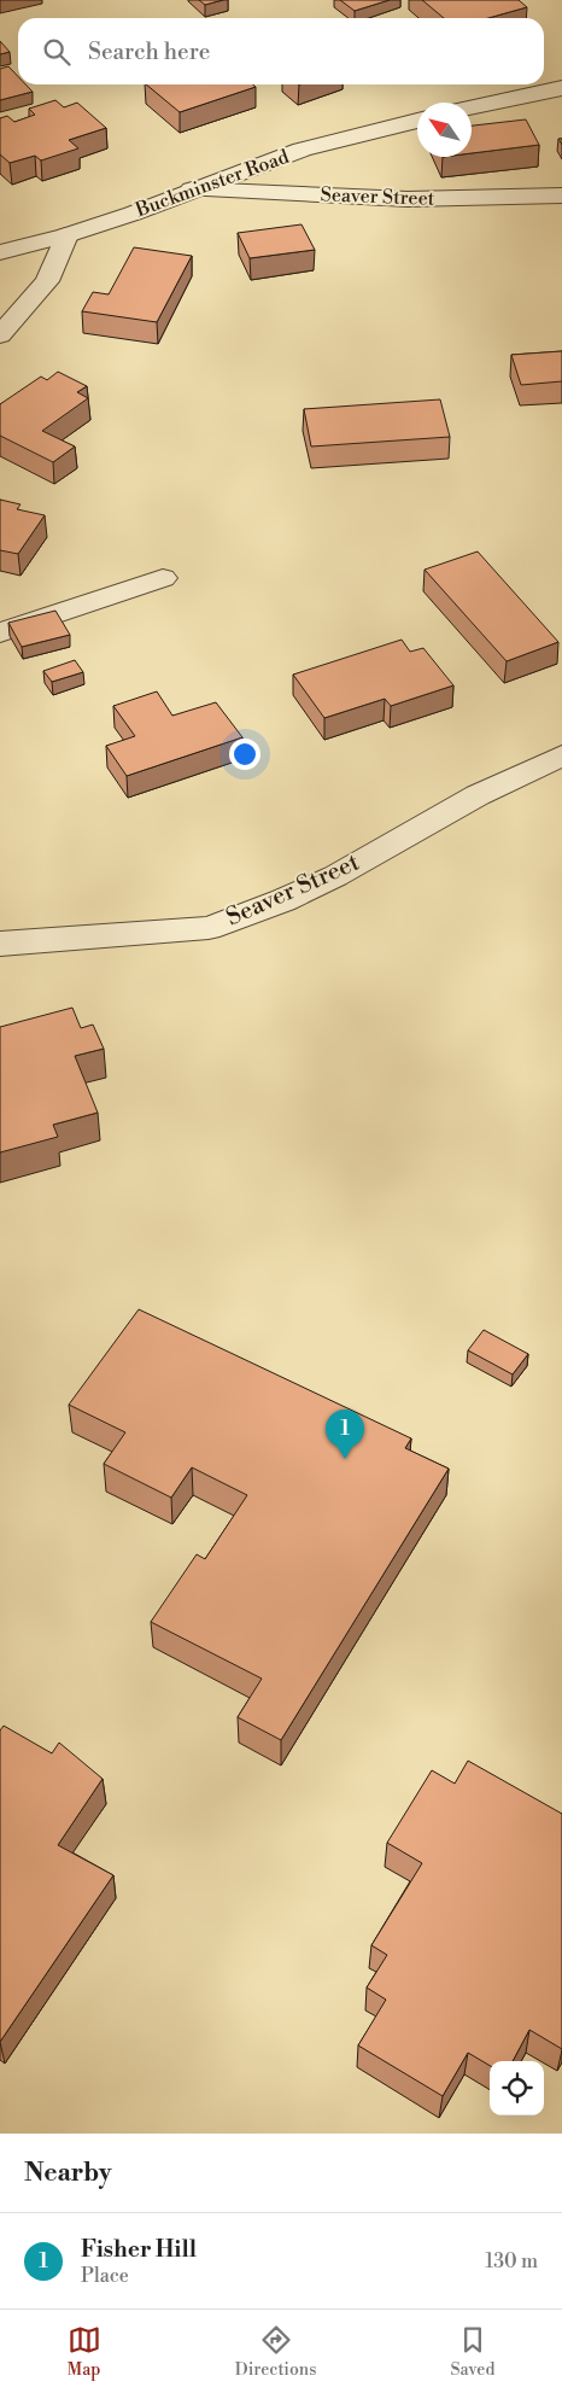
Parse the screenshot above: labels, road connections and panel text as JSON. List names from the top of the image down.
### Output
{
  "streets": {
    "street": ["Buckminster Road", "Seaver Street"]
  },
  "crossings": [
    ["Buckminster Road", "Seaver Street"]
  ],
  "north": "top left",
  "page": {
    "search": "Search here",
    "pins": "1",
    "heading": "Nearby",
    "list": [
      {
        "mark": "1",
        "name": "Fisher Hill",
        "note": "Place",
        "value": "130 m"
      }
    ],
    "nav": ["Map", "Directions", "Saved"]
  }
}
